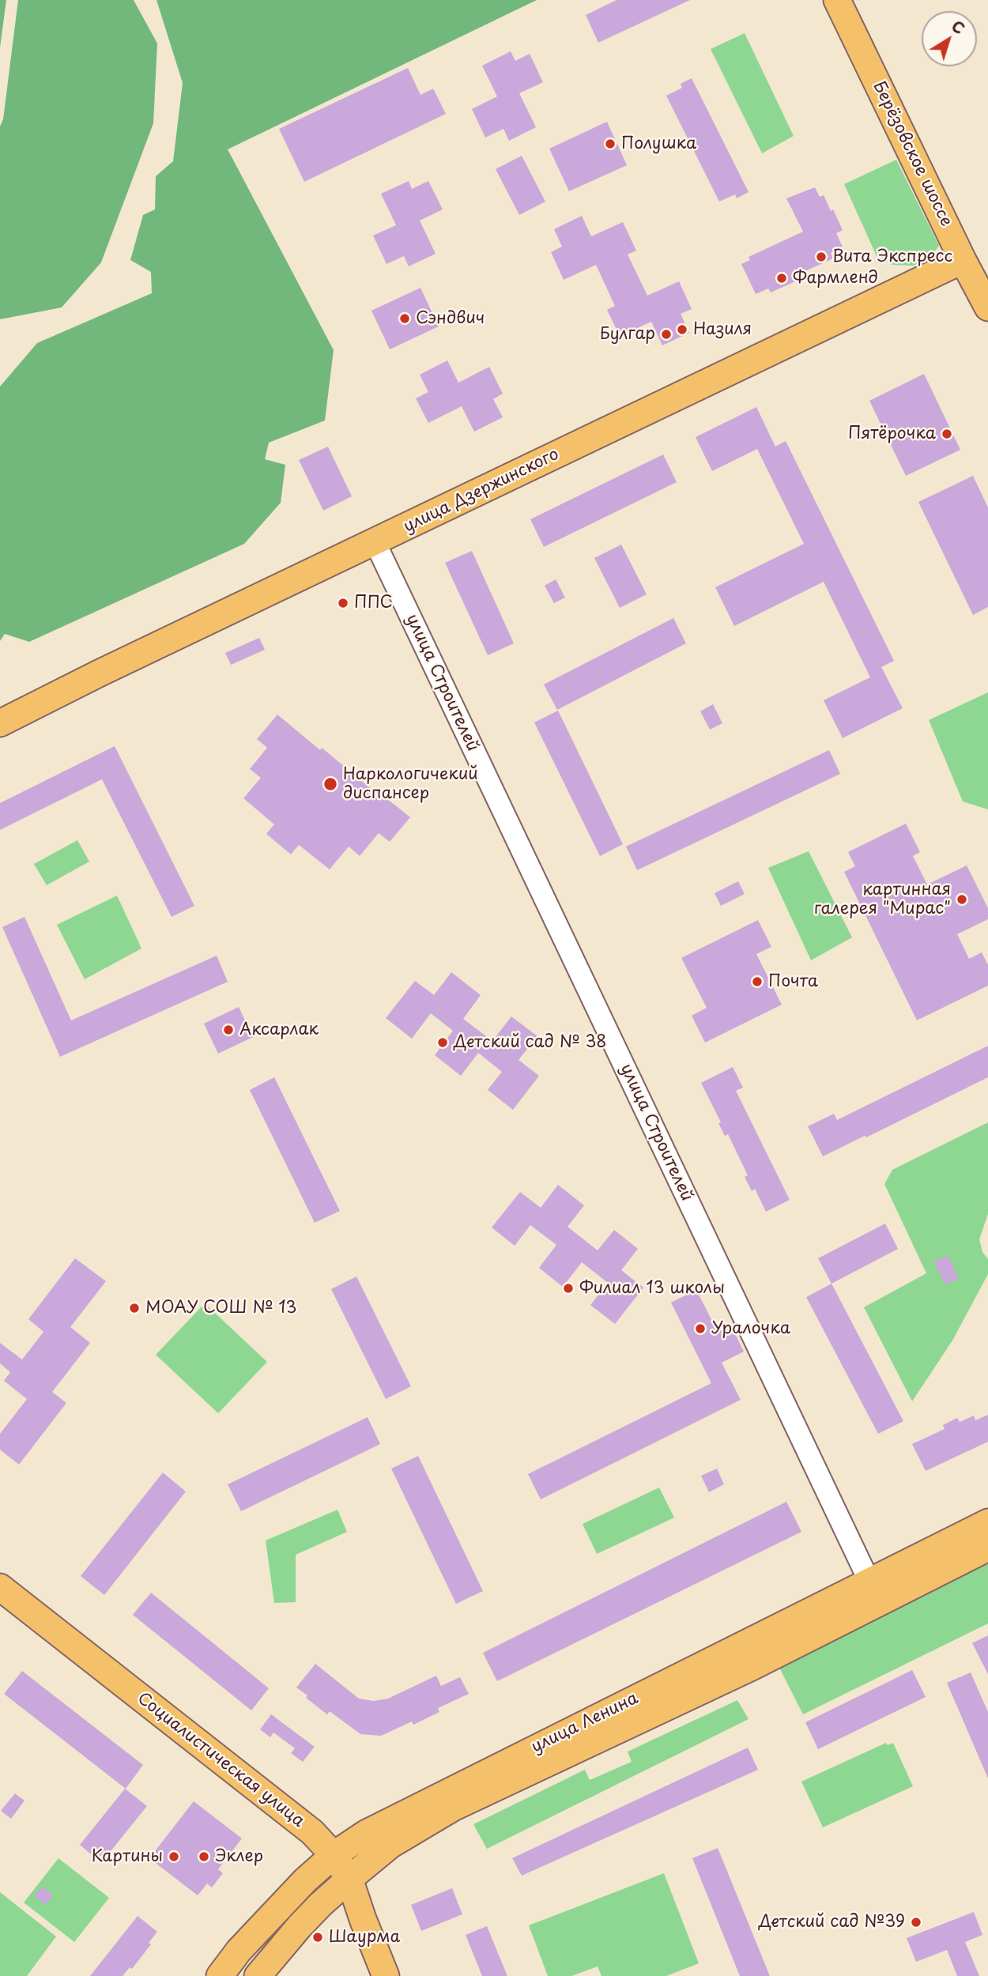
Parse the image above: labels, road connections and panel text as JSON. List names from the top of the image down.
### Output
{
  "streets": {
    "main road": [
      "Берёзовское шоссе",
      "улица Дзержинского",
      "улица Ленина",
      "Социалистическая улица"
    ],
    "street": ["улица Строителей"]
  },
  "crossings": [
    ["Берёзовское шоссе", "улица Дзержинского"],
    ["улица Дзержинского", "улица Строителей"],
    ["улица Строителей", "улица Ленина"],
    ["улица Ленина", "Социалистическая улица"]
  ],
  "places": [
    "Полушка",
    "Вита Экспресс",
    "Фармленд",
    "Сэндвич",
    "Назиля",
    "Булгар",
    "Пятёрочка",
    "ППС",
    "Наркологичекий диспансер",
    "картинная галерея \"Мирас\"",
    "Почта",
    "Аксарлак",
    "Детский сад № 38",
    "Филиал 13 школы",
    "МОАУ СОШ № 13",
    "Уралочка",
    "Картины",
    "Эклер",
    "Детский сад №39",
    "Шаурма"
  ],
  "north": "top right"
}
